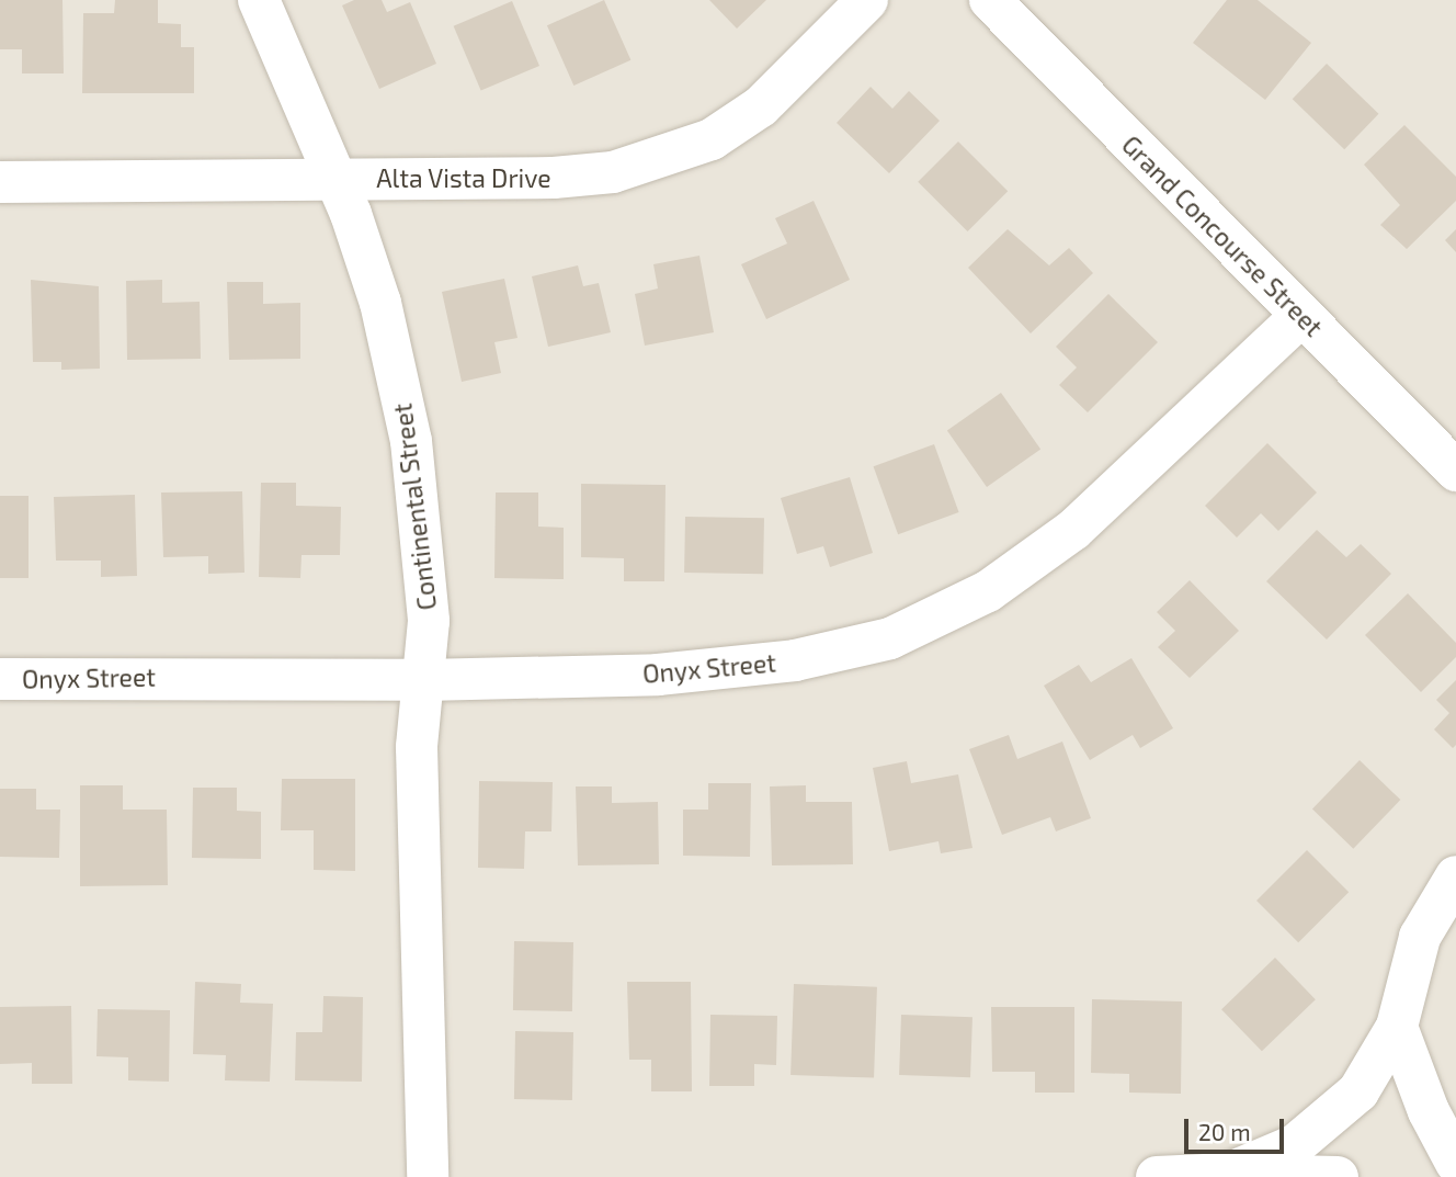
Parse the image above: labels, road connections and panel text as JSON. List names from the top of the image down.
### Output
{
  "streets": {
    "street": [
      "Alta Vista Drive",
      "Grand Concourse Street",
      "Continental Street",
      "Onyx Street"
    ]
  },
  "crossings": [
    ["Alta Vista Drive", "Continental Street"],
    ["Grand Concourse Street", "Onyx Street"],
    ["Continental Street", "Onyx Street"]
  ],
  "scale_bar": "20 m"
}
